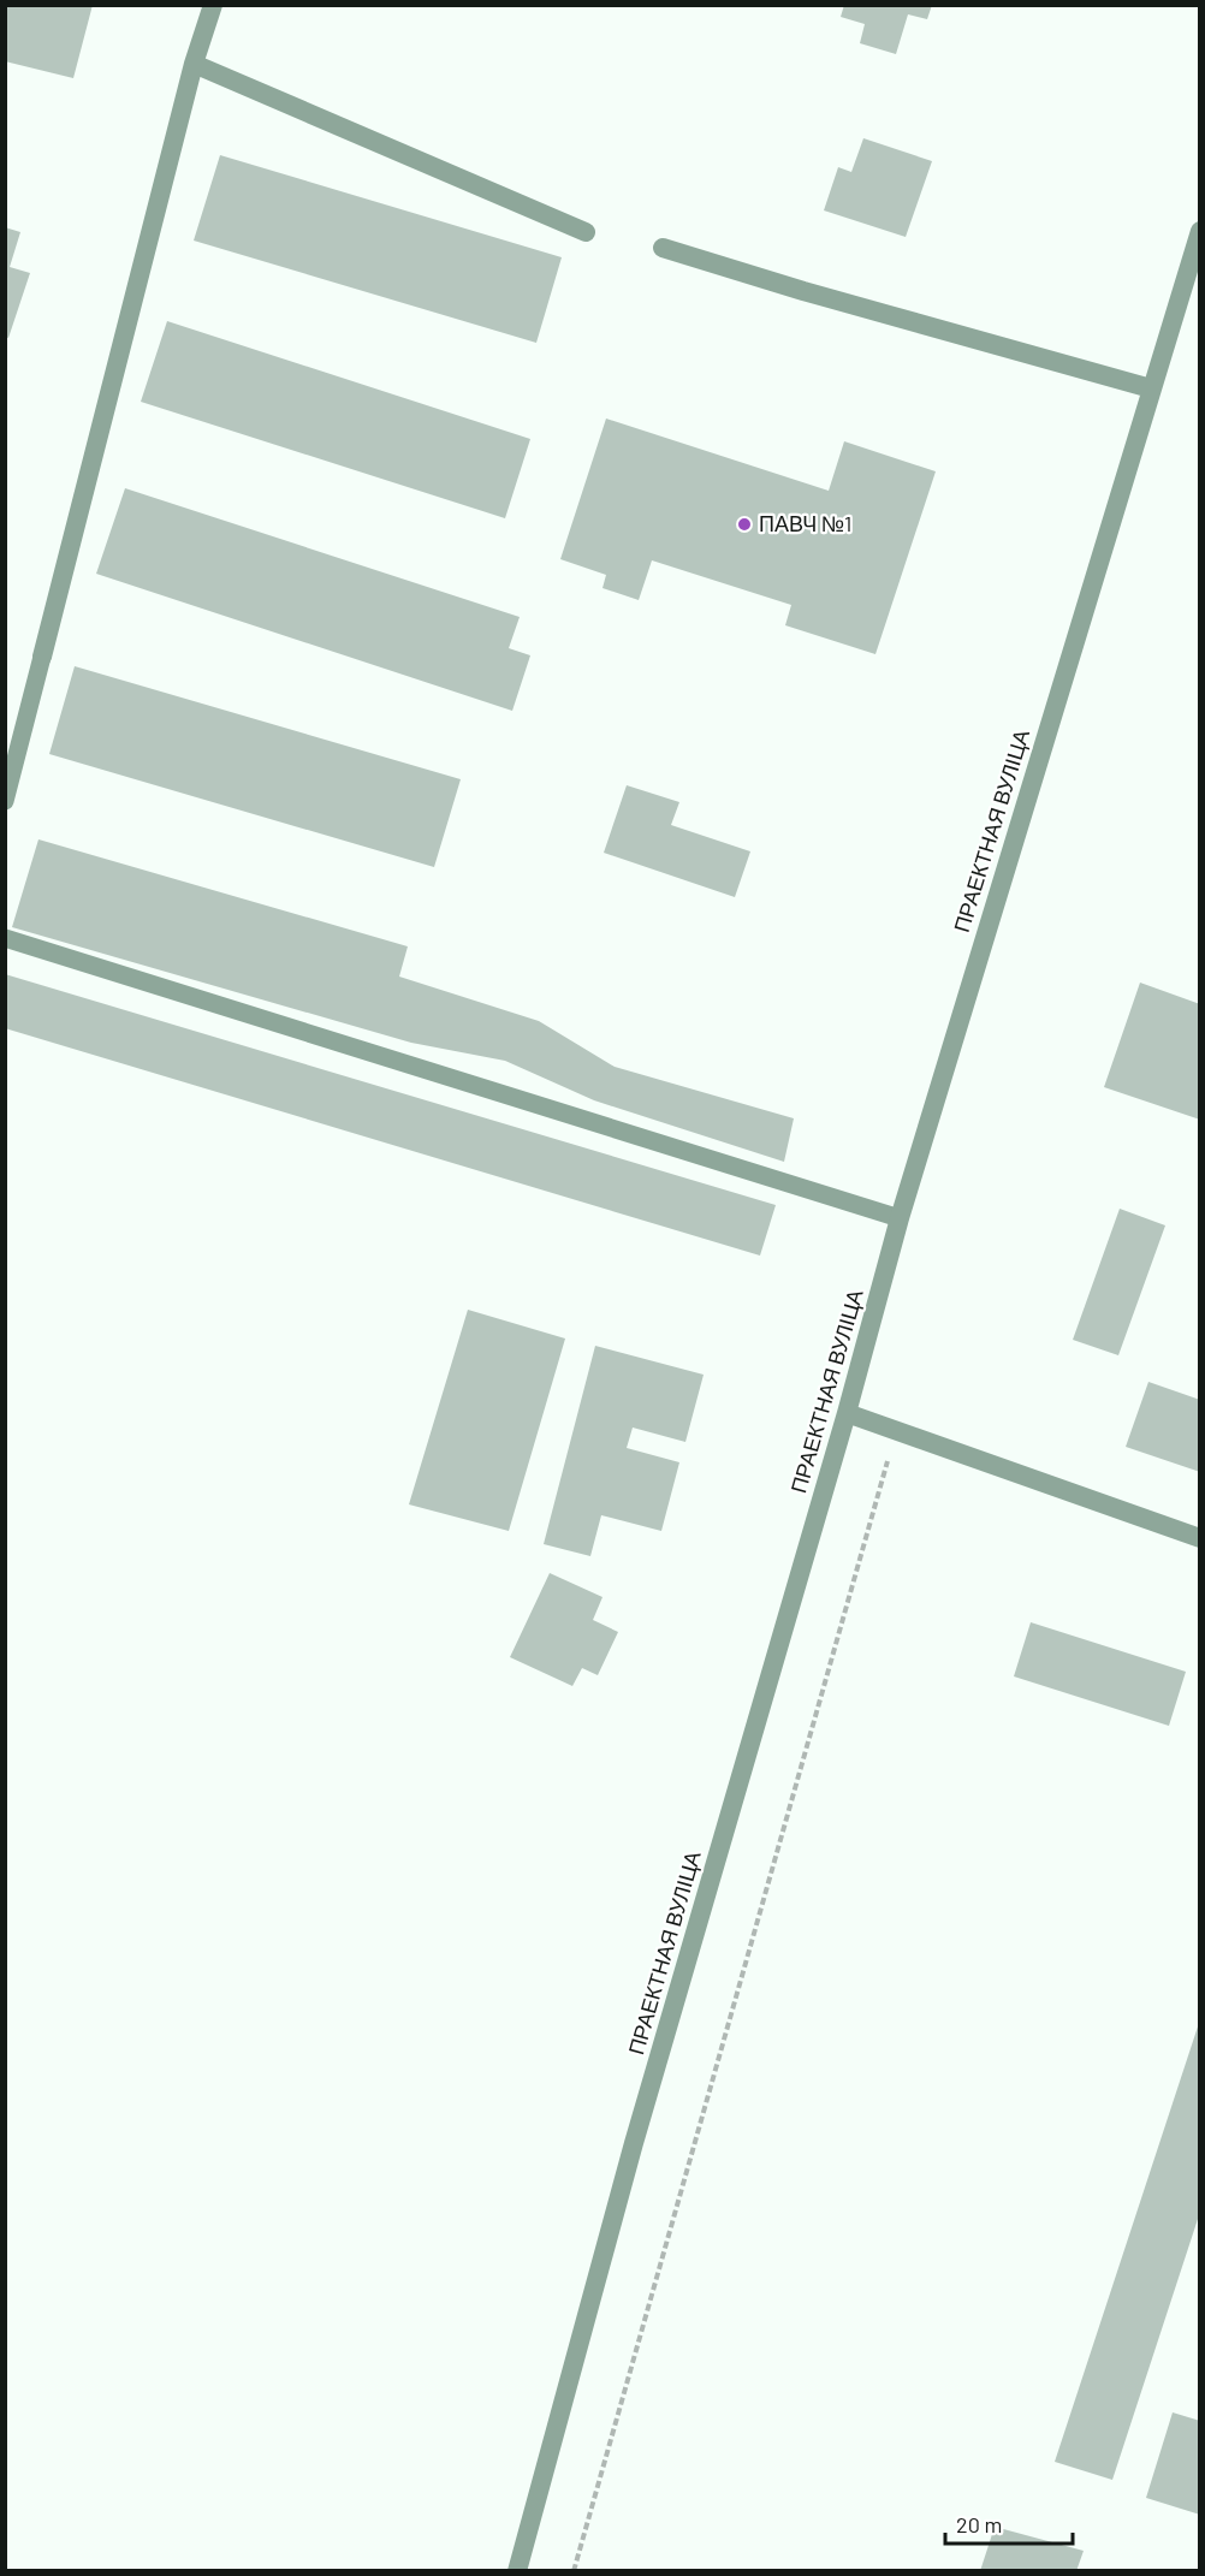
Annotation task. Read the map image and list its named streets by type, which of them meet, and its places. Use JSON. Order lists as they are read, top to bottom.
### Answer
{
  "streets": {
    "street": ["ПРАЕКТНАЯ ВУЛІЦА"]
  },
  "places": ["ПАВЧ №1"],
  "scale_bar": "20 m"
}
